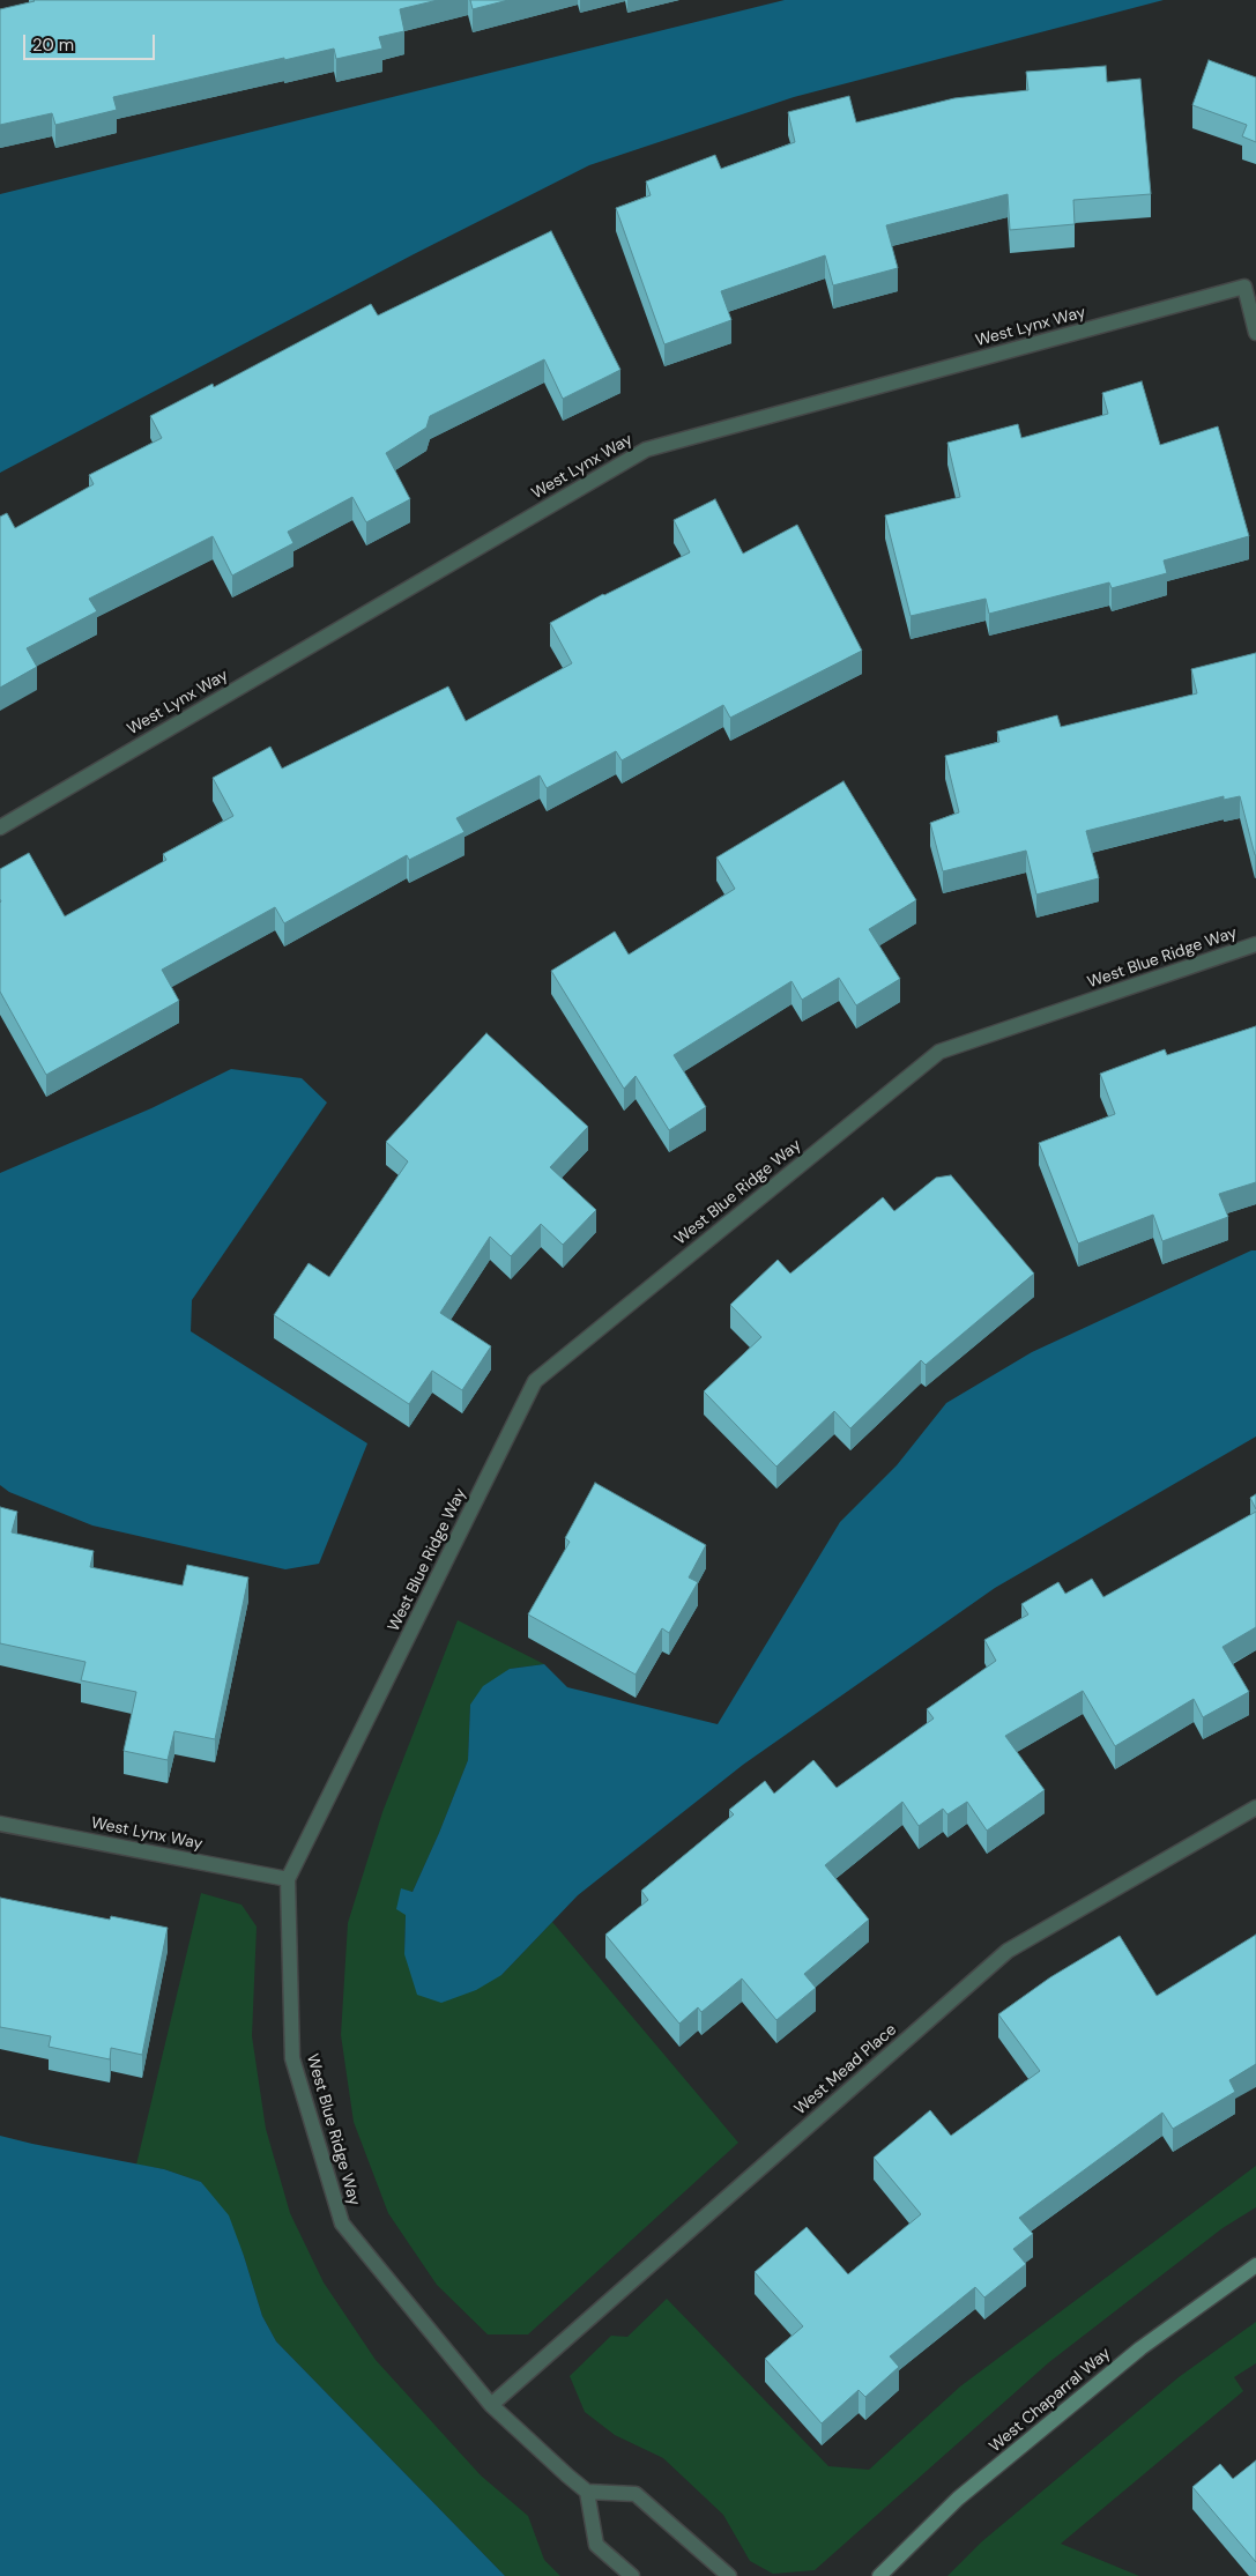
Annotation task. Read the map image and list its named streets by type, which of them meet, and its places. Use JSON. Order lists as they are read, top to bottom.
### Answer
{
  "streets": {
    "street": [
      "West Lynx Way",
      "West Blue Ridge Way",
      "West Mead Place",
      "West Chaparral Way"
    ]
  },
  "crossings": [
    ["West Lynx Way", "West Blue Ridge Way"],
    ["West Blue Ridge Way", "West Mead Place"]
  ],
  "scale_bar": "20 m"
}
